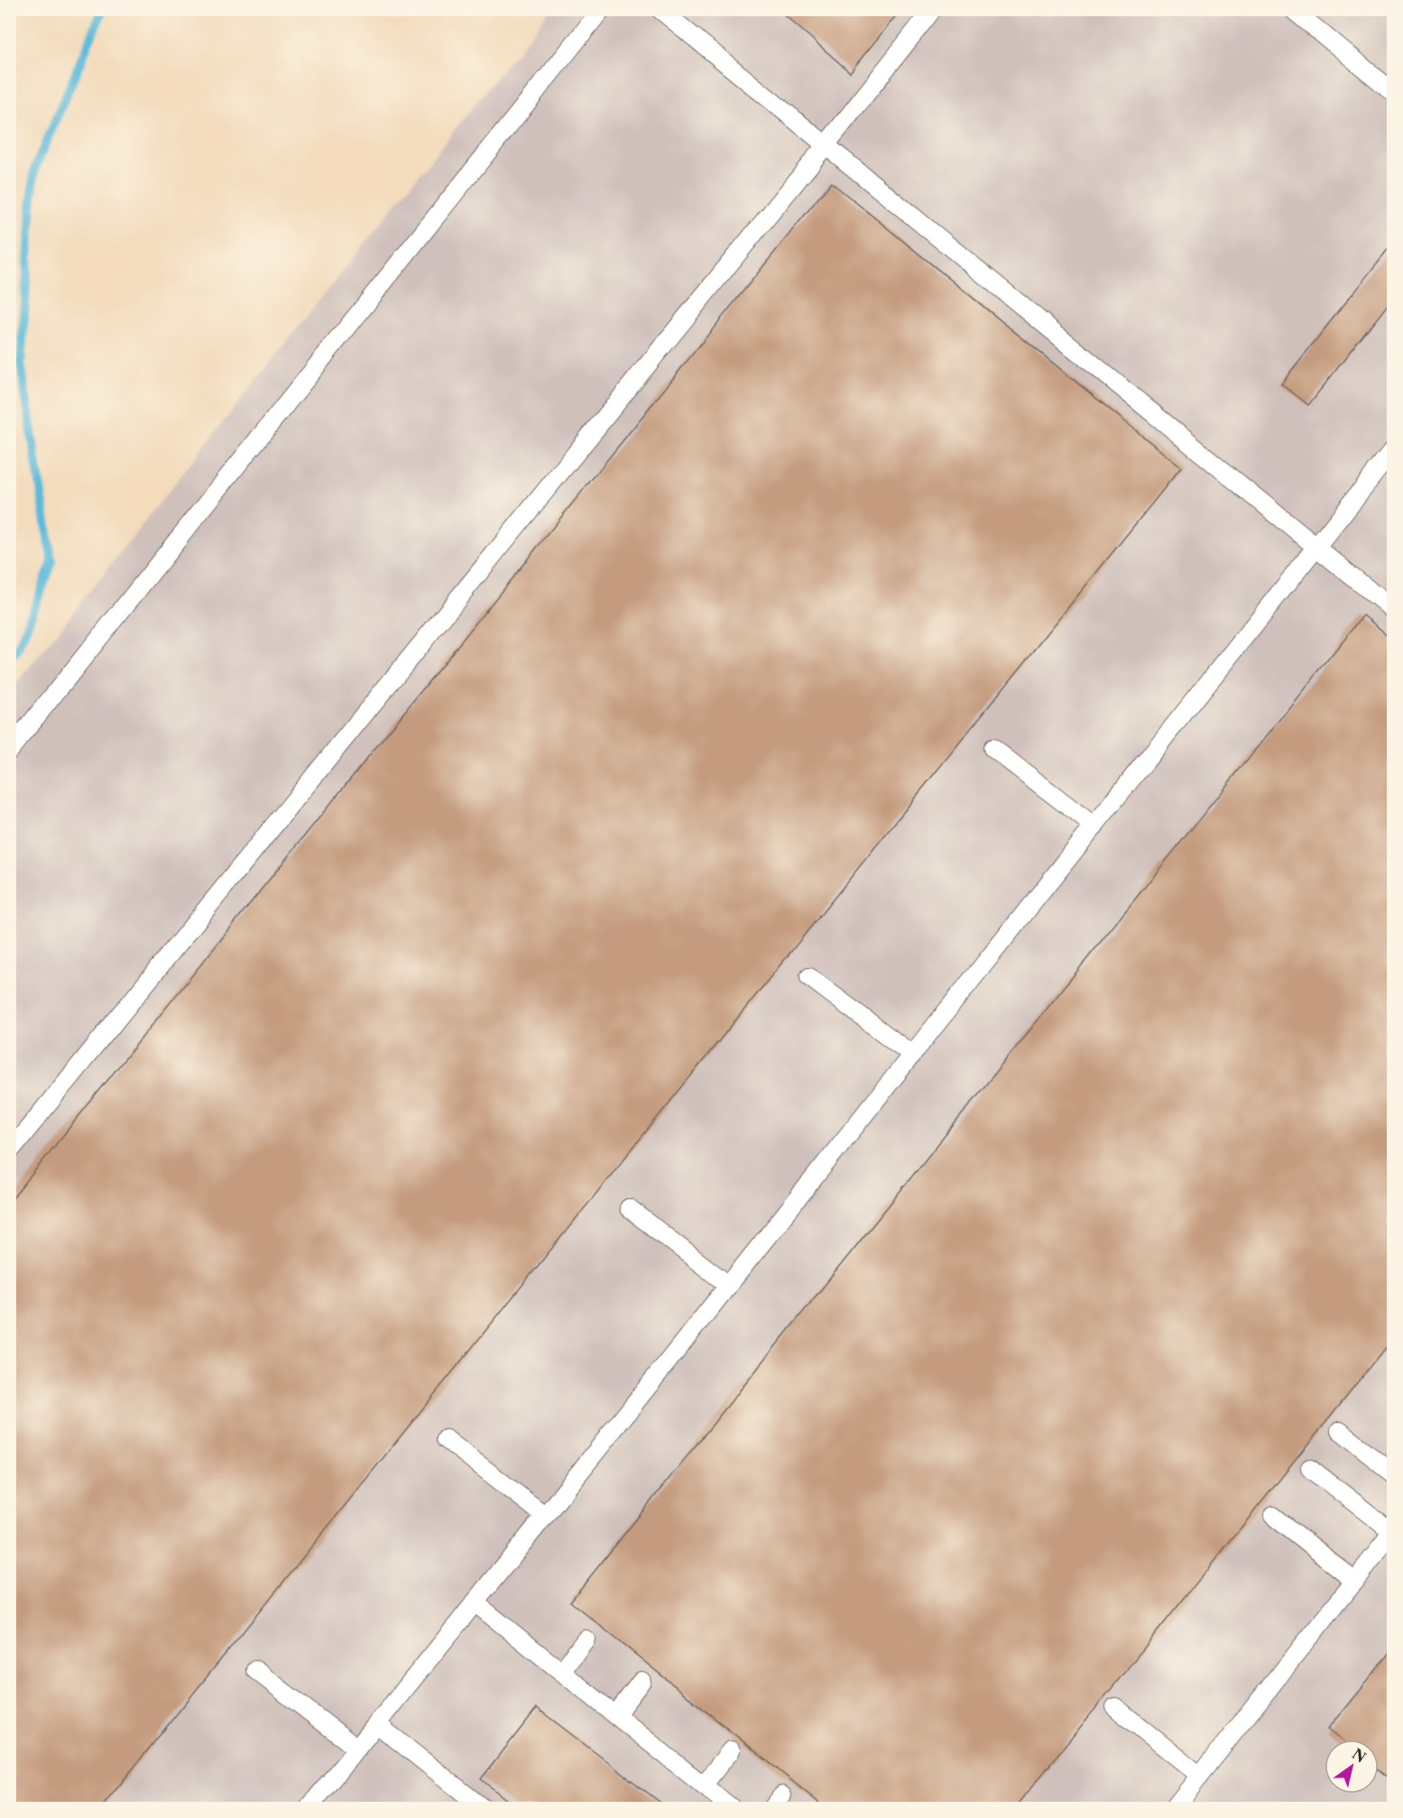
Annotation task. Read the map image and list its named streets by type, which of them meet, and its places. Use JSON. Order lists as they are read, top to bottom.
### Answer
{
  "north": "top right"
}
